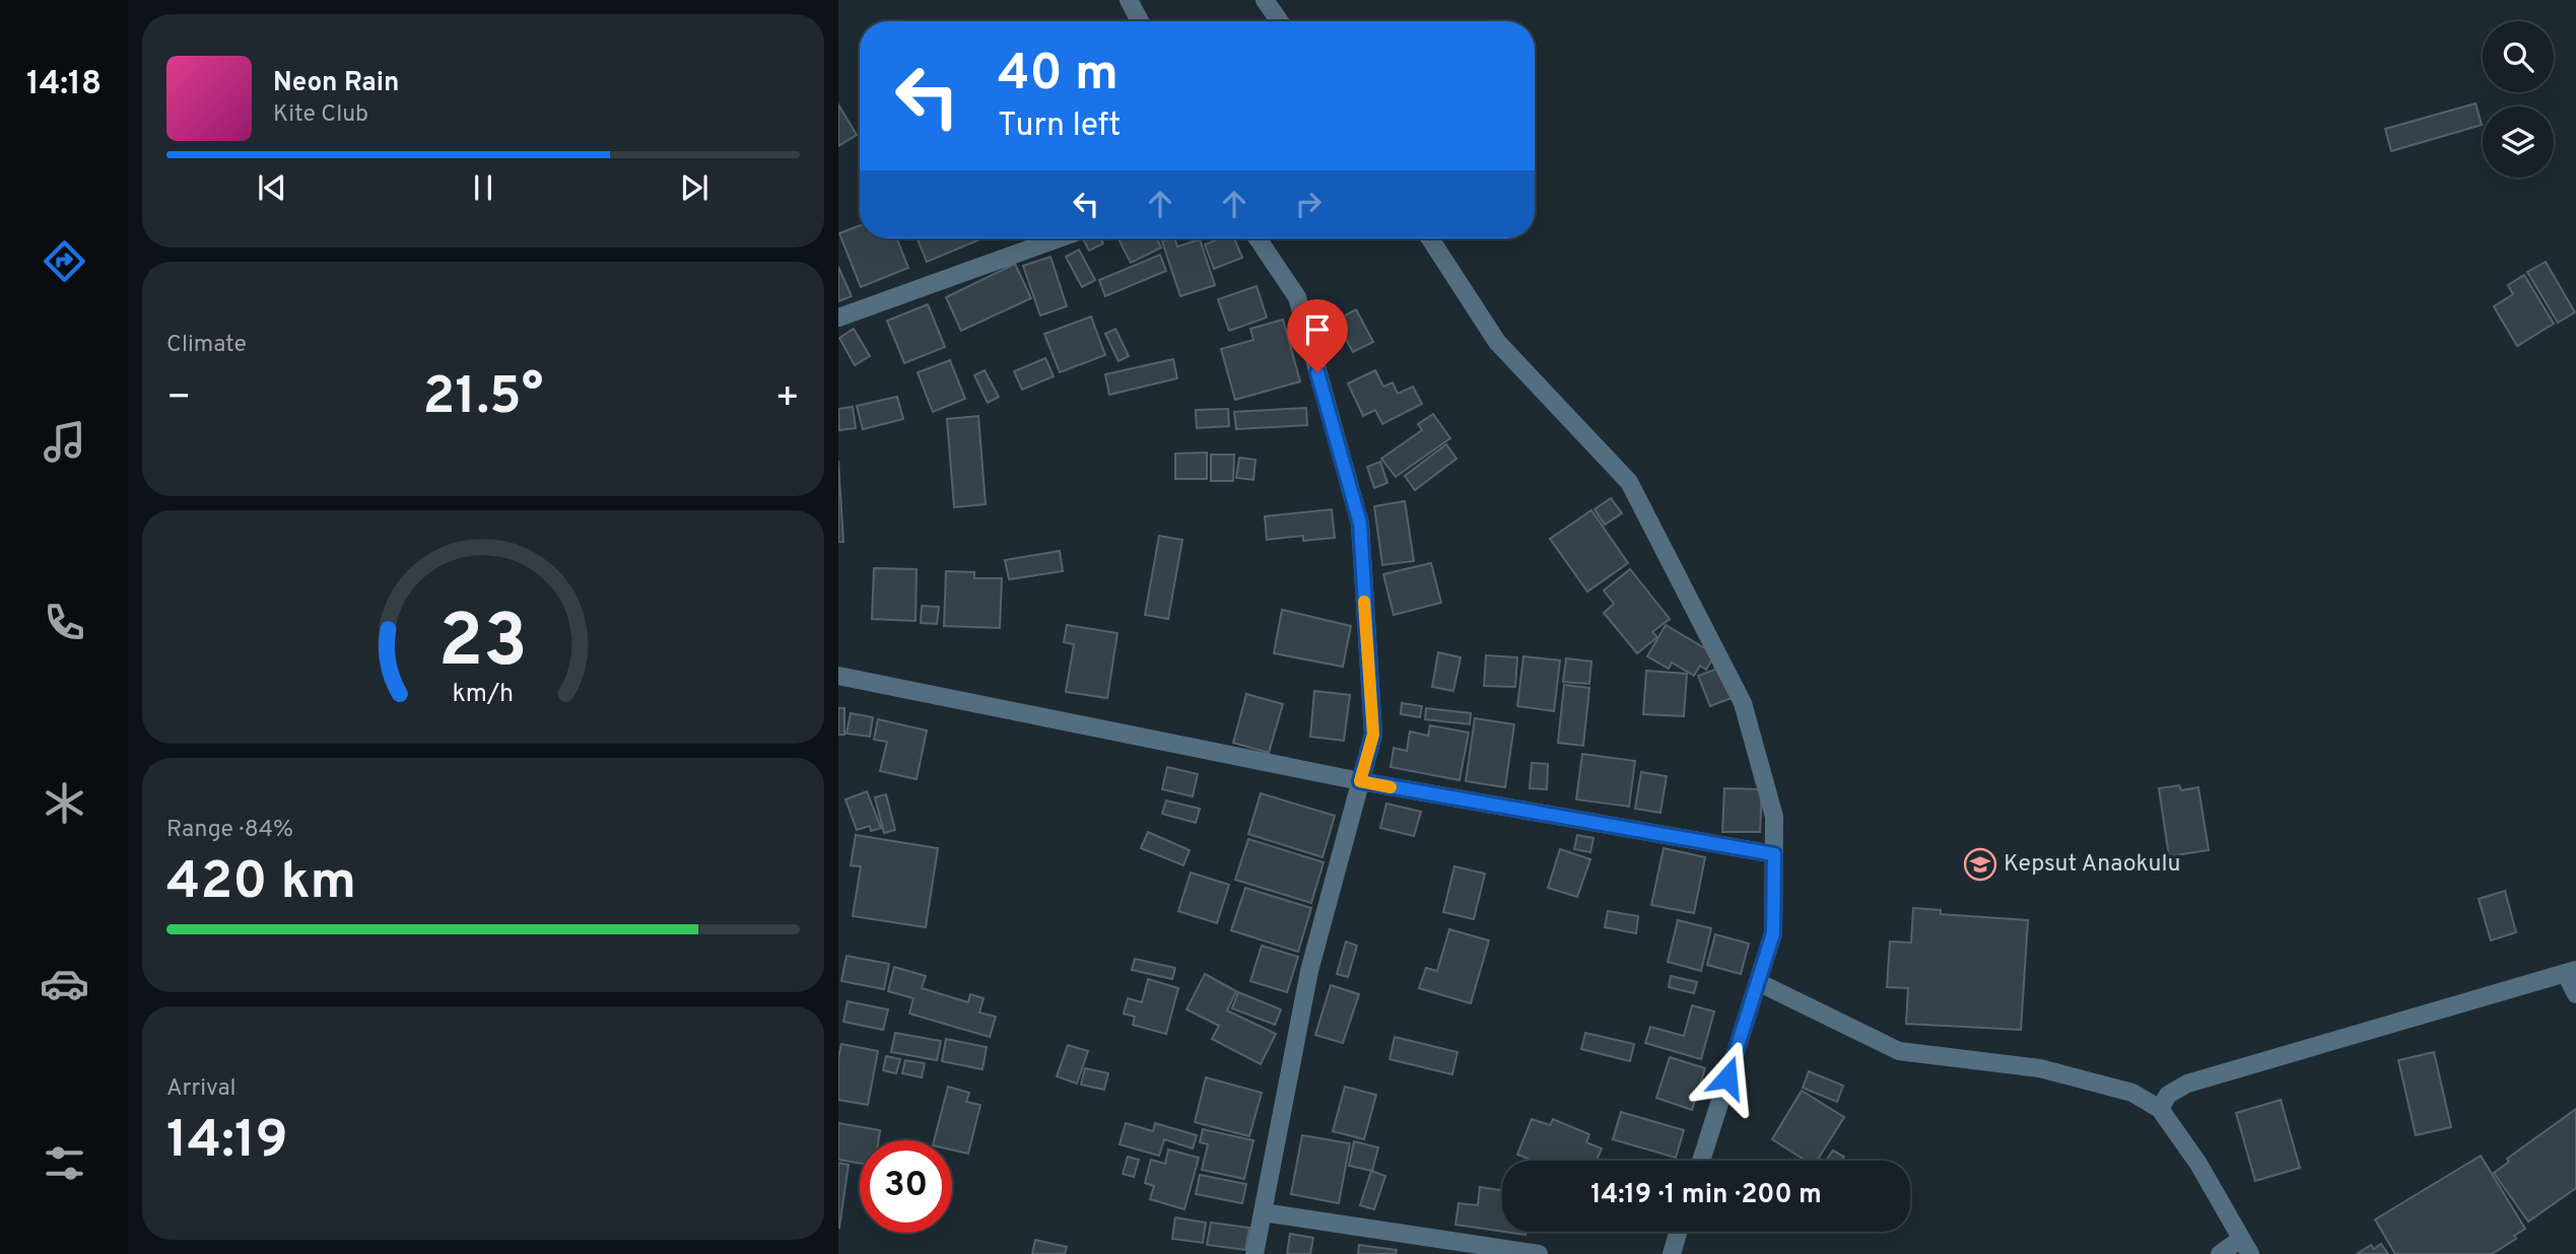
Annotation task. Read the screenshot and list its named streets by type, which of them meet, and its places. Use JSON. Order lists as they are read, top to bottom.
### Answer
{
  "places": {
    "school or university": ["Kepsut Anaokulu"]
  },
  "page": {
    "tabs": "14:18",
    "turn": ["40 m", "Turn left"],
    "song": ["Neon Rain", "Kite Club"],
    "tile": [
      "Climate",
      ["Range · 84%", "420 km"],
      ["Arrival", "14:19"]
    ],
    "heat": ["−", "21.5°", "+"],
    "limit": "30",
    "trip": "14:19 · 1 min · 200 m",
    "gauge": ["23", "km/h"]
  }
}
